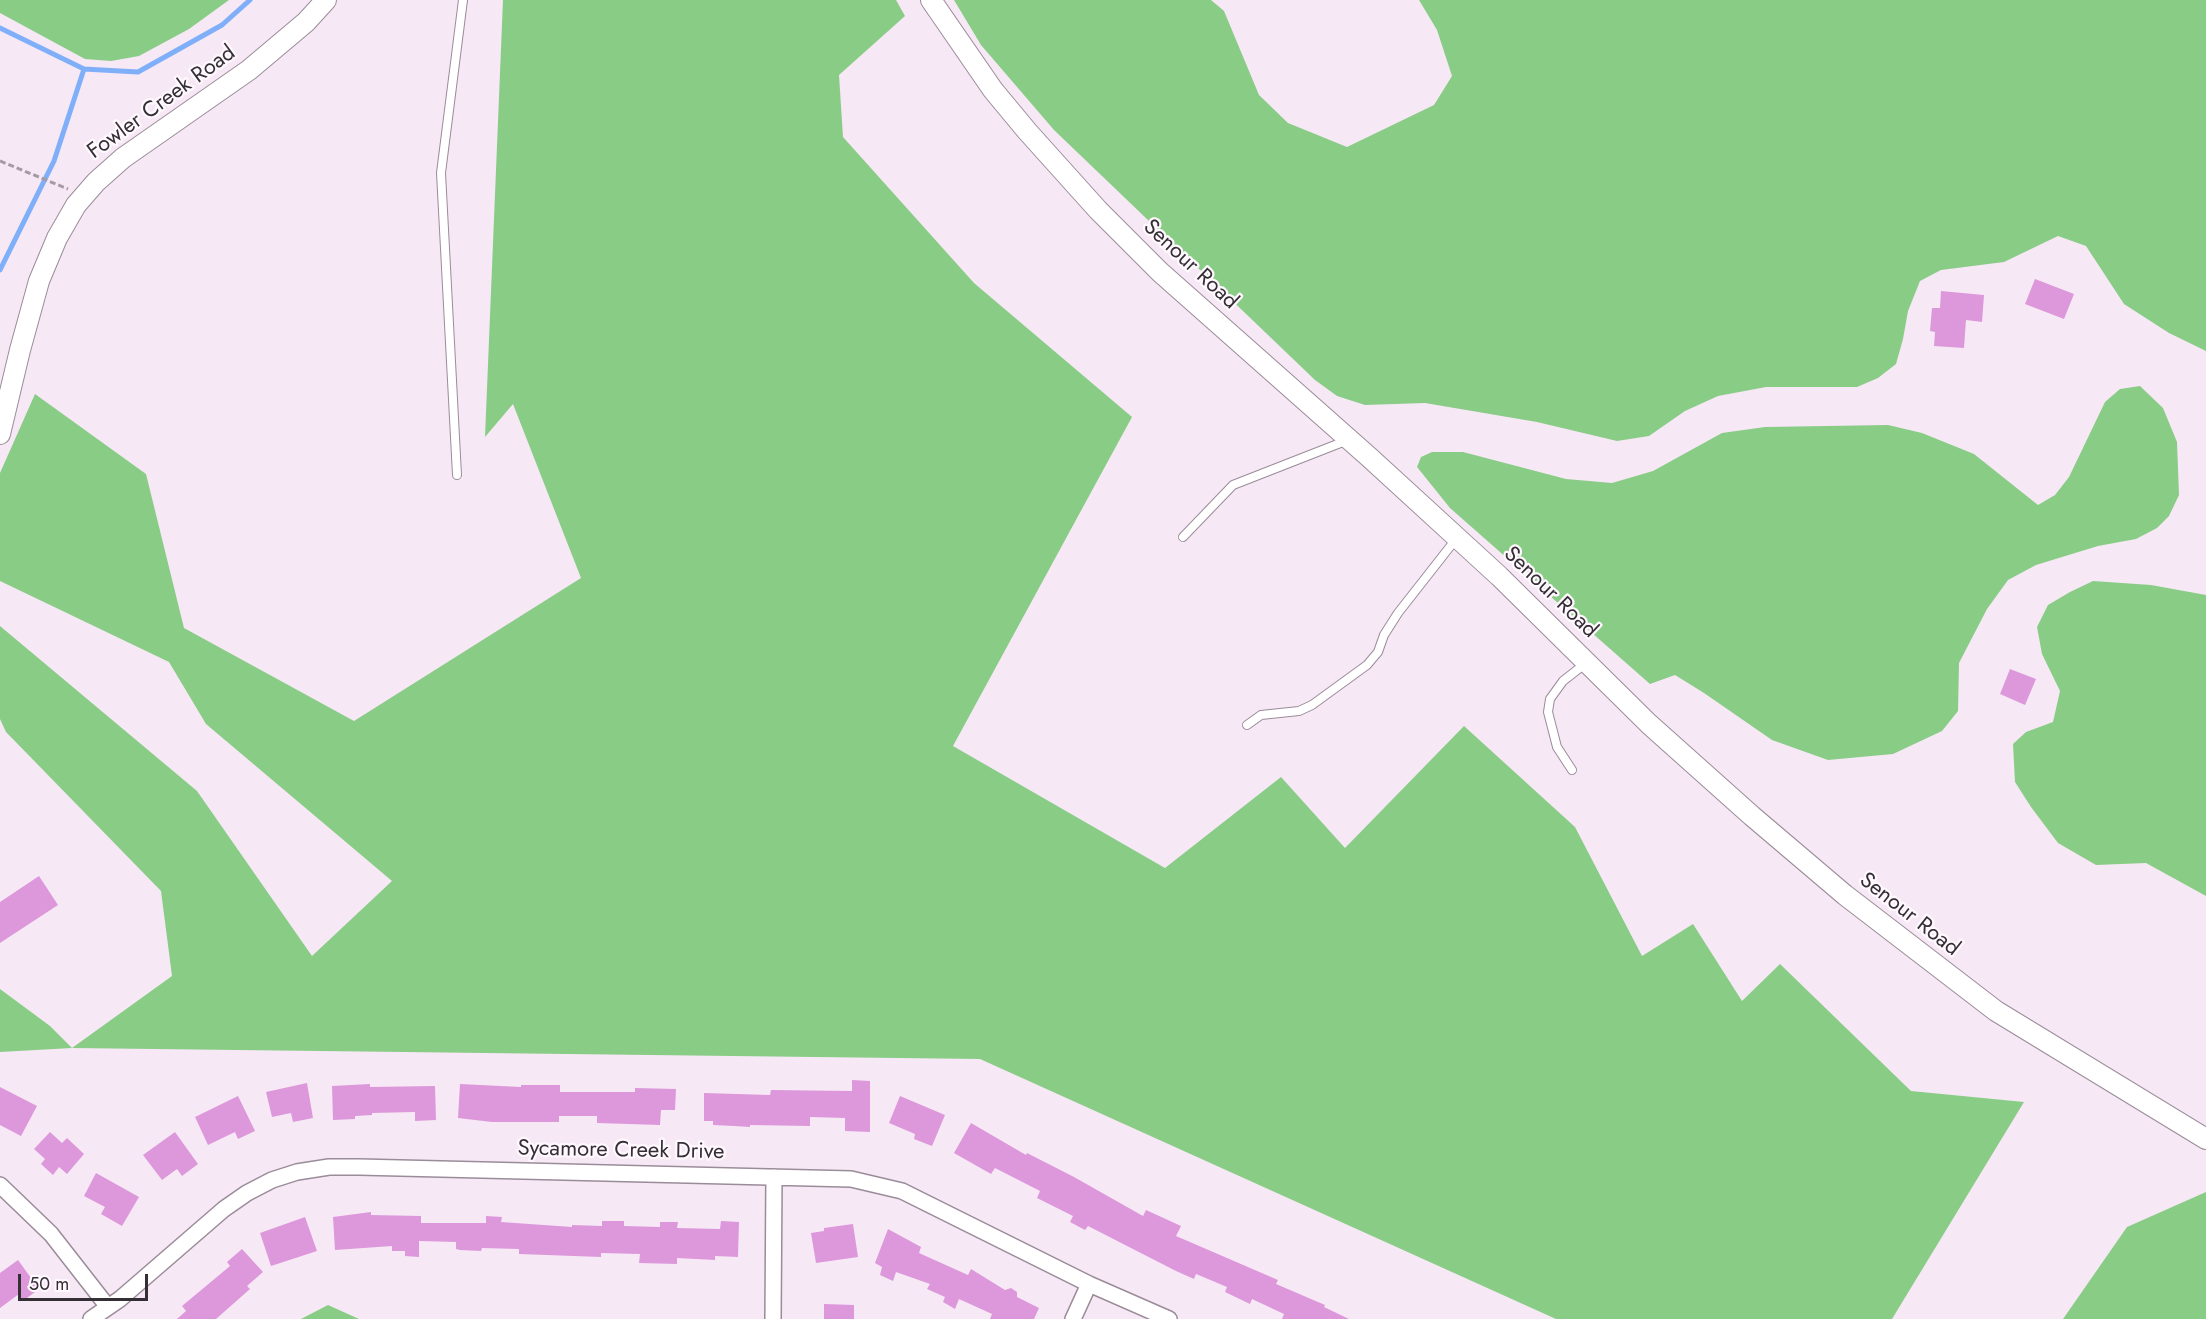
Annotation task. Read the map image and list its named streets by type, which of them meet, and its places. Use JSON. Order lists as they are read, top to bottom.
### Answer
{
  "streets": {
    "street": ["Fowler Creek Road", "Senour Road", "Sycamore Creek Drive"]
  },
  "scale_bar": "50 m"
}
